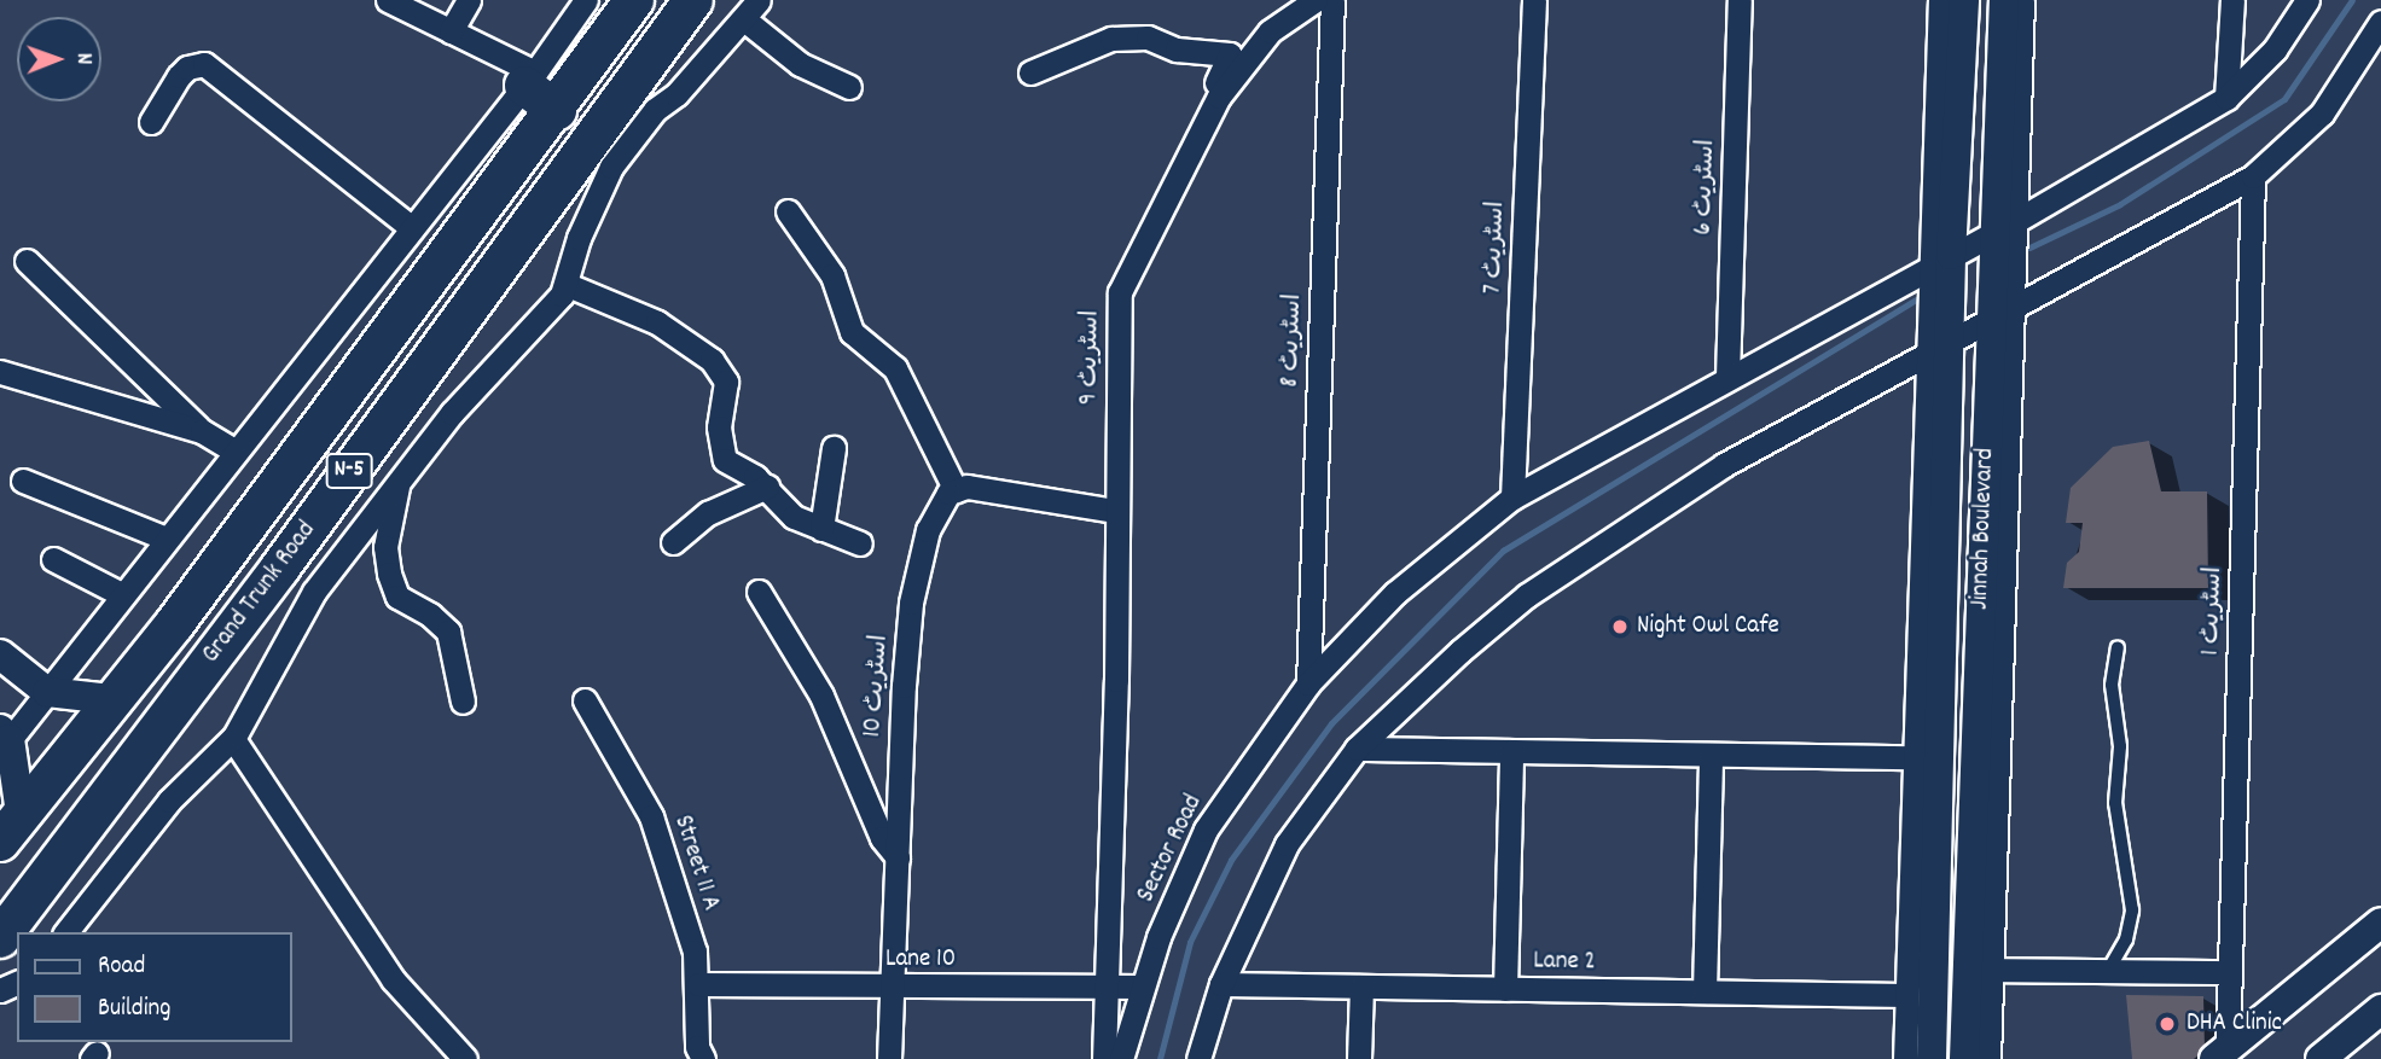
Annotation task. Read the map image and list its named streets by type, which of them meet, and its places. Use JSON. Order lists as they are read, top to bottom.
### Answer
{
  "streets": {
    "highway": ["N-5", "Grand Trunk Road"],
    "street": [
      "اسٹریٹ 6",
      "اسٹریٹ 7",
      "اسٹریٹ 8",
      "اسٹریٹ 9",
      "Jinnah Boulevard",
      "اسٹریٹ 1",
      "اسٹریٹ 10",
      "Sector Road",
      "Street 11 A",
      "Lane 10",
      "Lane 2"
    ]
  },
  "crossings": [
    ["اسٹریٹ 6", "Sector Road"],
    ["اسٹریٹ 7", "Sector Road"],
    ["اسٹریٹ 8", "Sector Road"],
    ["اسٹریٹ 9", "Lane 10"],
    ["Jinnah Boulevard", "Sector Road"],
    ["اسٹریٹ 10", "Lane 10"],
    ["Sector Road", "Lane 10"],
    ["Street 11 A", "Lane 10"]
  ],
  "places": ["Night Owl Cafe", "DHA Clinic"],
  "legend": ["Road", "Building"],
  "north": "right"
}
